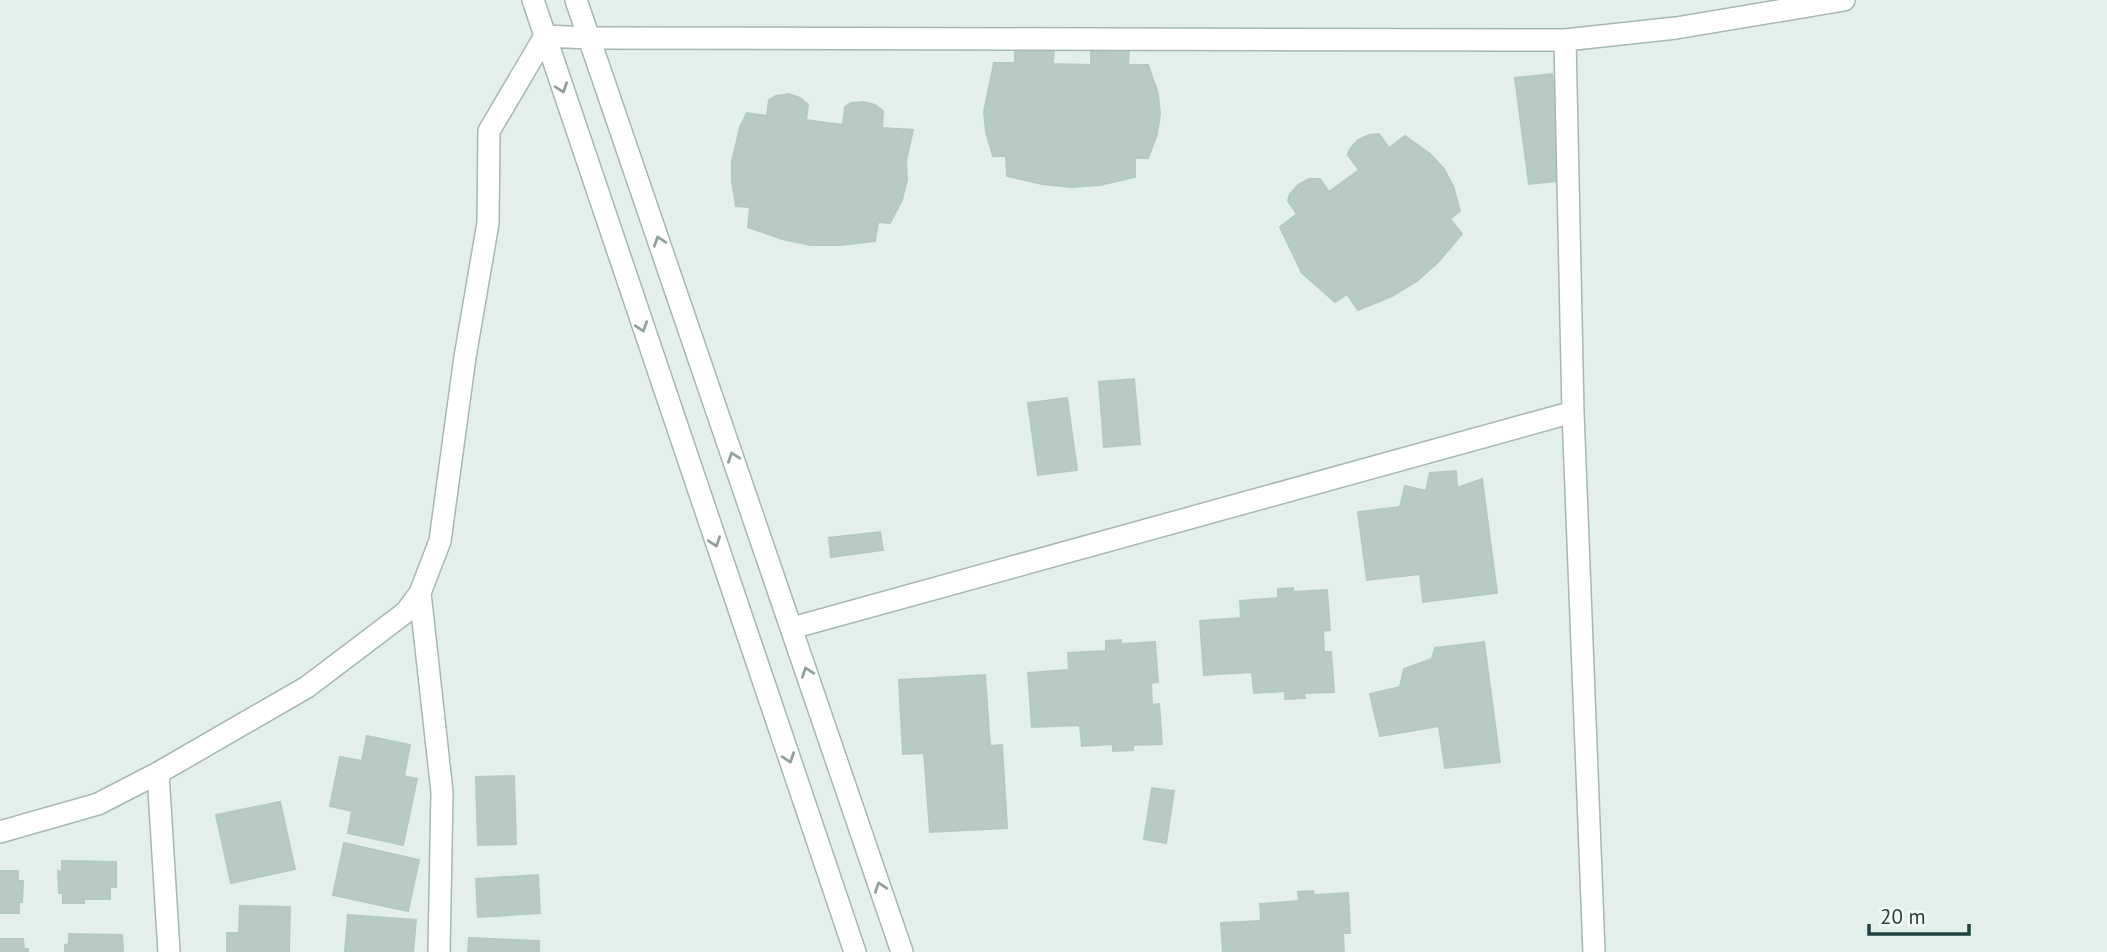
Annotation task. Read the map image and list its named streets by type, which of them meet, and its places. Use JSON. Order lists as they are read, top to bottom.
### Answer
{
  "scale_bar": "20 m"
}
